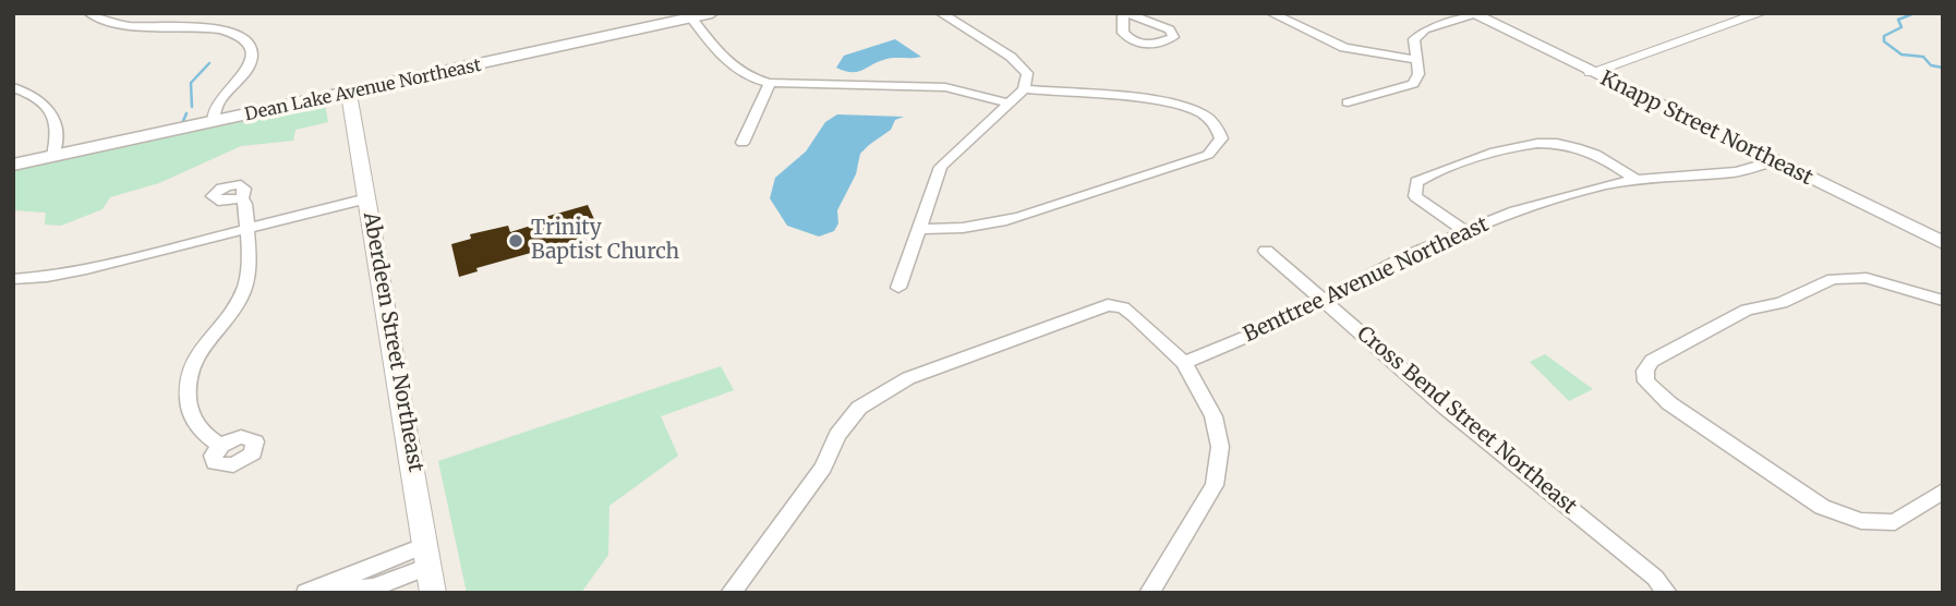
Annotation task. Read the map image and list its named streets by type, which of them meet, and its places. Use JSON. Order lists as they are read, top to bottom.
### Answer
{
  "streets": {
    "main road": ["Dean Lake Avenue Northeast", "Knapp Street Northeast"],
    "street": ["Benttree Avenue Northeast", "Aberdeen Street Northeast", "Cross Bend Street Northeast"]
  },
  "crossings": [
    ["Dean Lake Avenue Northeast", "Aberdeen Street Northeast"],
    ["Knapp Street Northeast", "Benttree Avenue Northeast"],
    ["Benttree Avenue Northeast", "Cross Bend Street Northeast"]
  ],
  "places": ["Trinity Baptist Church"]
}
